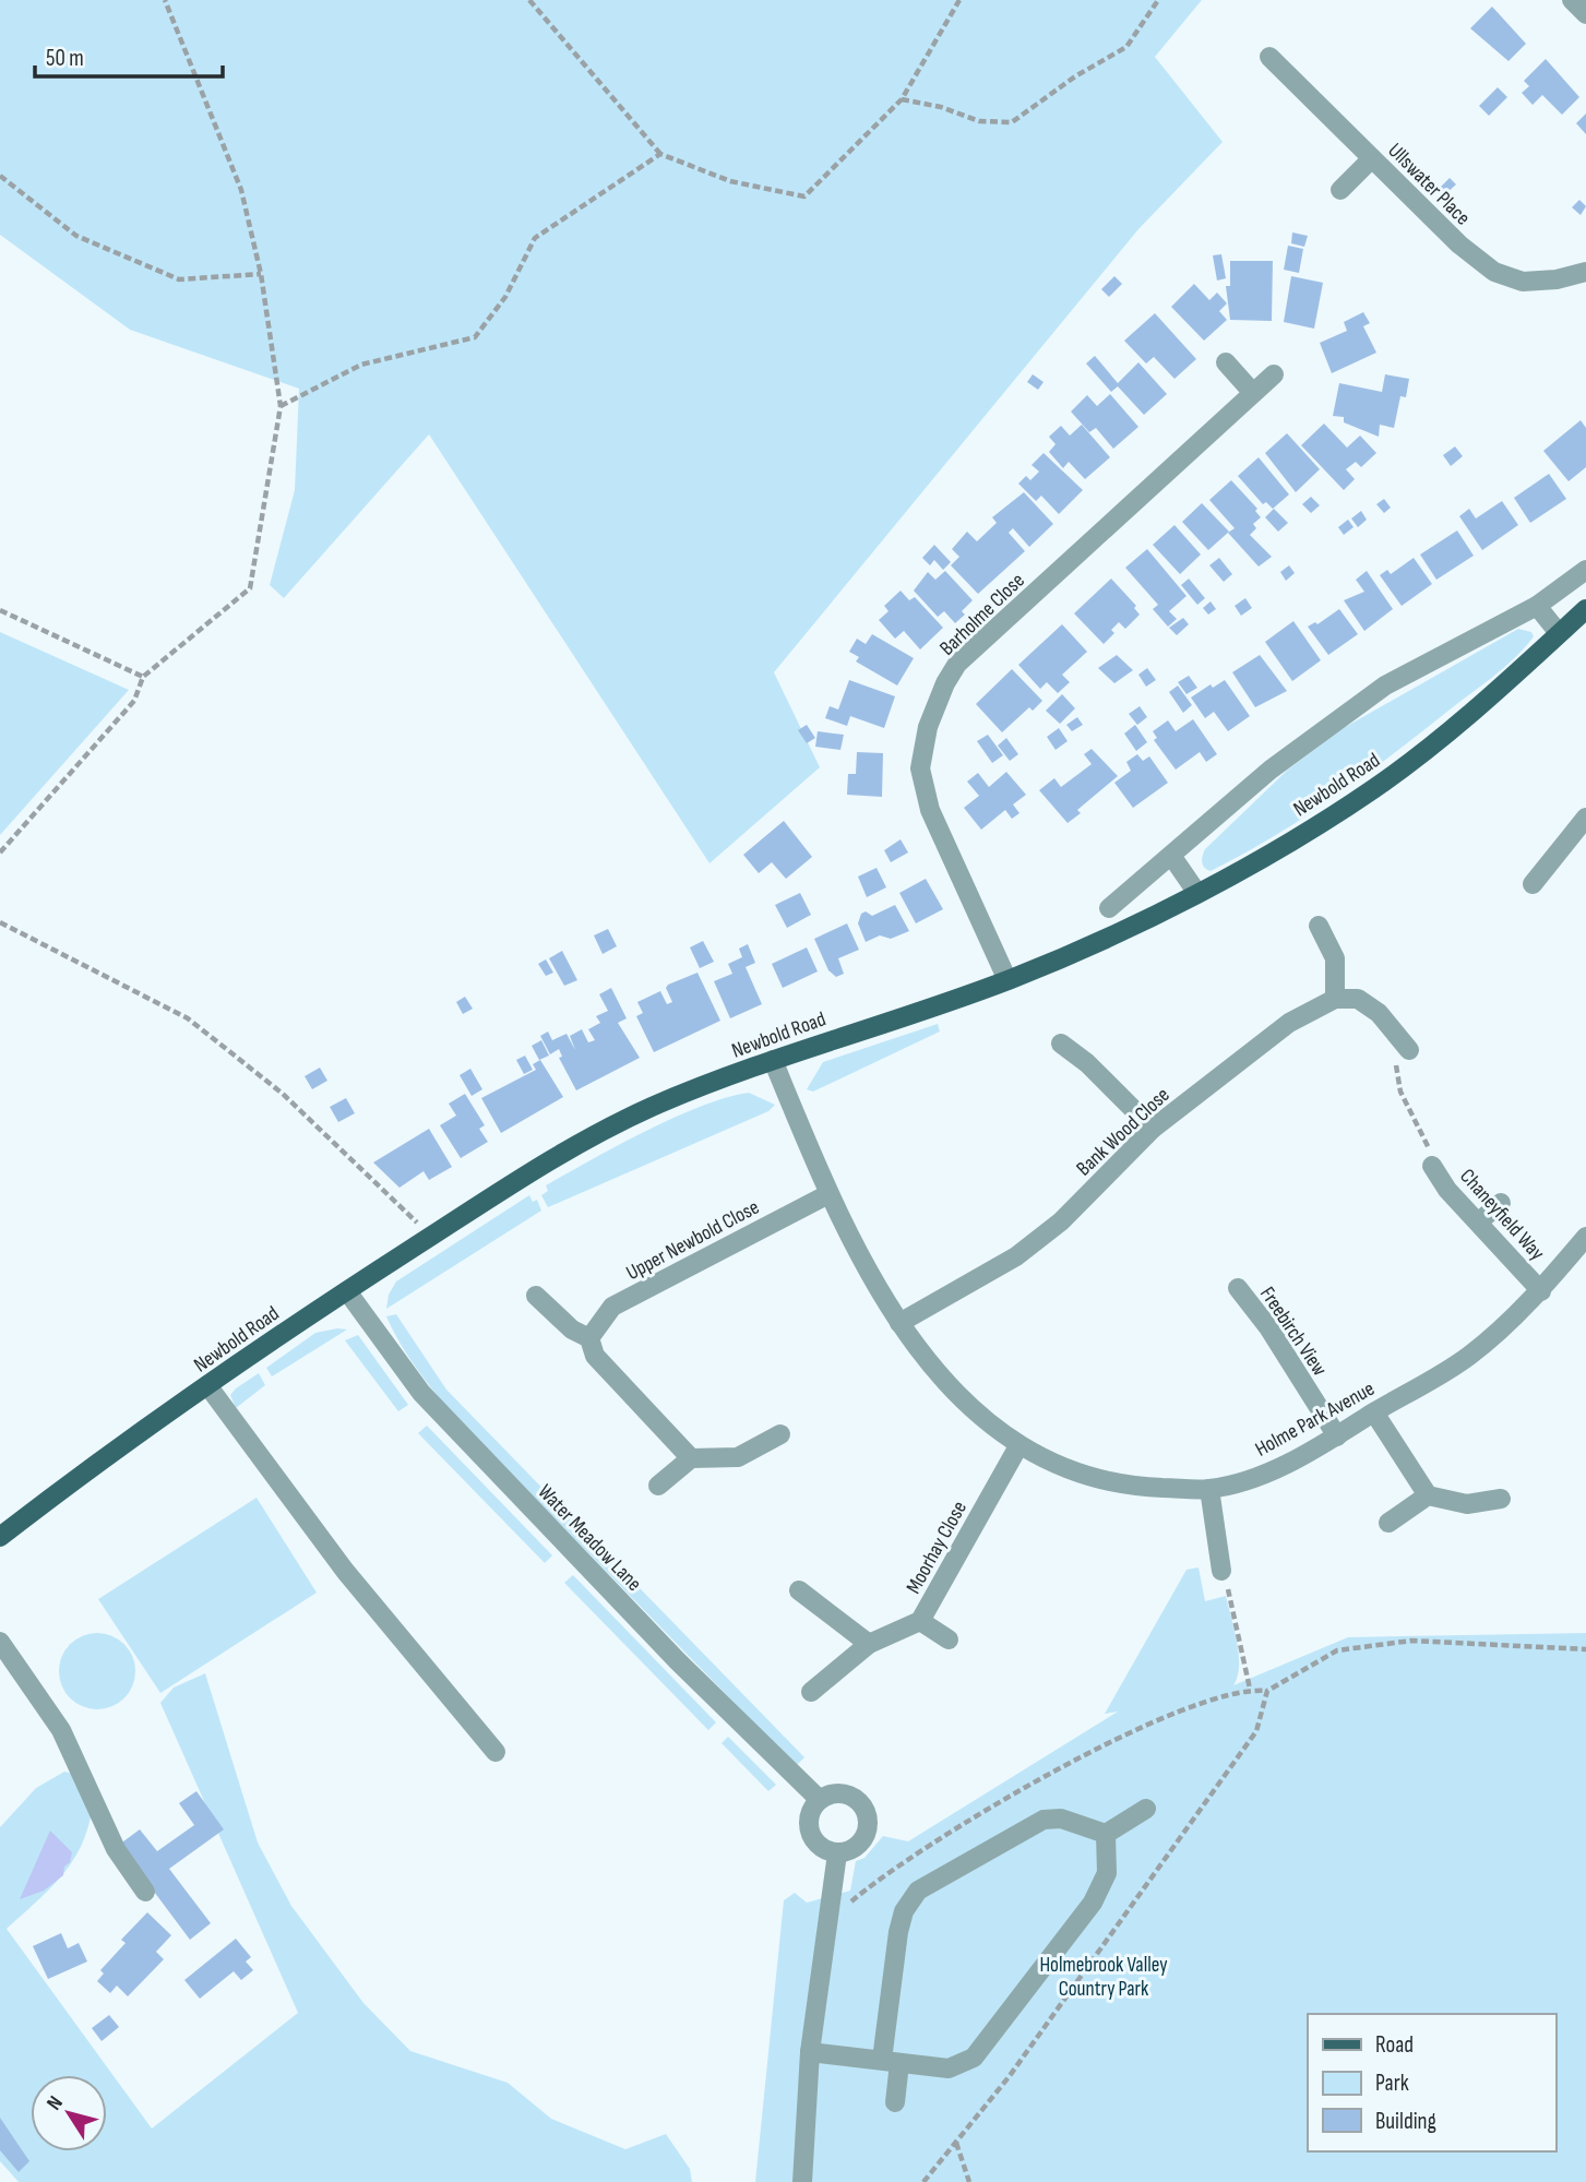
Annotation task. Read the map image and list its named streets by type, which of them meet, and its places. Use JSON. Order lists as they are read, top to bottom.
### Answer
{
  "streets": {
    "main road": ["Newbold Road"],
    "street": [
      "Ullswater Place",
      "Barholme Close",
      "Bank Wood Close",
      "Chaneyfield Way",
      "Upper Newbold Close",
      "Freebirch View",
      "Holme Park Avenue",
      "Water Meadow Lane",
      "Moorhay Close"
    ]
  },
  "crossings": [
    ["Barholme Close", "Newbold Road"],
    ["Newbold Road", "Holme Park Avenue"],
    ["Newbold Road", "Water Meadow Lane"],
    ["Bank Wood Close", "Holme Park Avenue"],
    ["Chaneyfield Way", "Holme Park Avenue"],
    ["Upper Newbold Close", "Holme Park Avenue"],
    ["Freebirch View", "Holme Park Avenue"],
    ["Holme Park Avenue", "Moorhay Close"]
  ],
  "parks": ["Holmebrook Valley Country Park"],
  "legend": ["Road", "Park", "Building"],
  "scale_bar": "50 m",
  "north": "top left"
}
